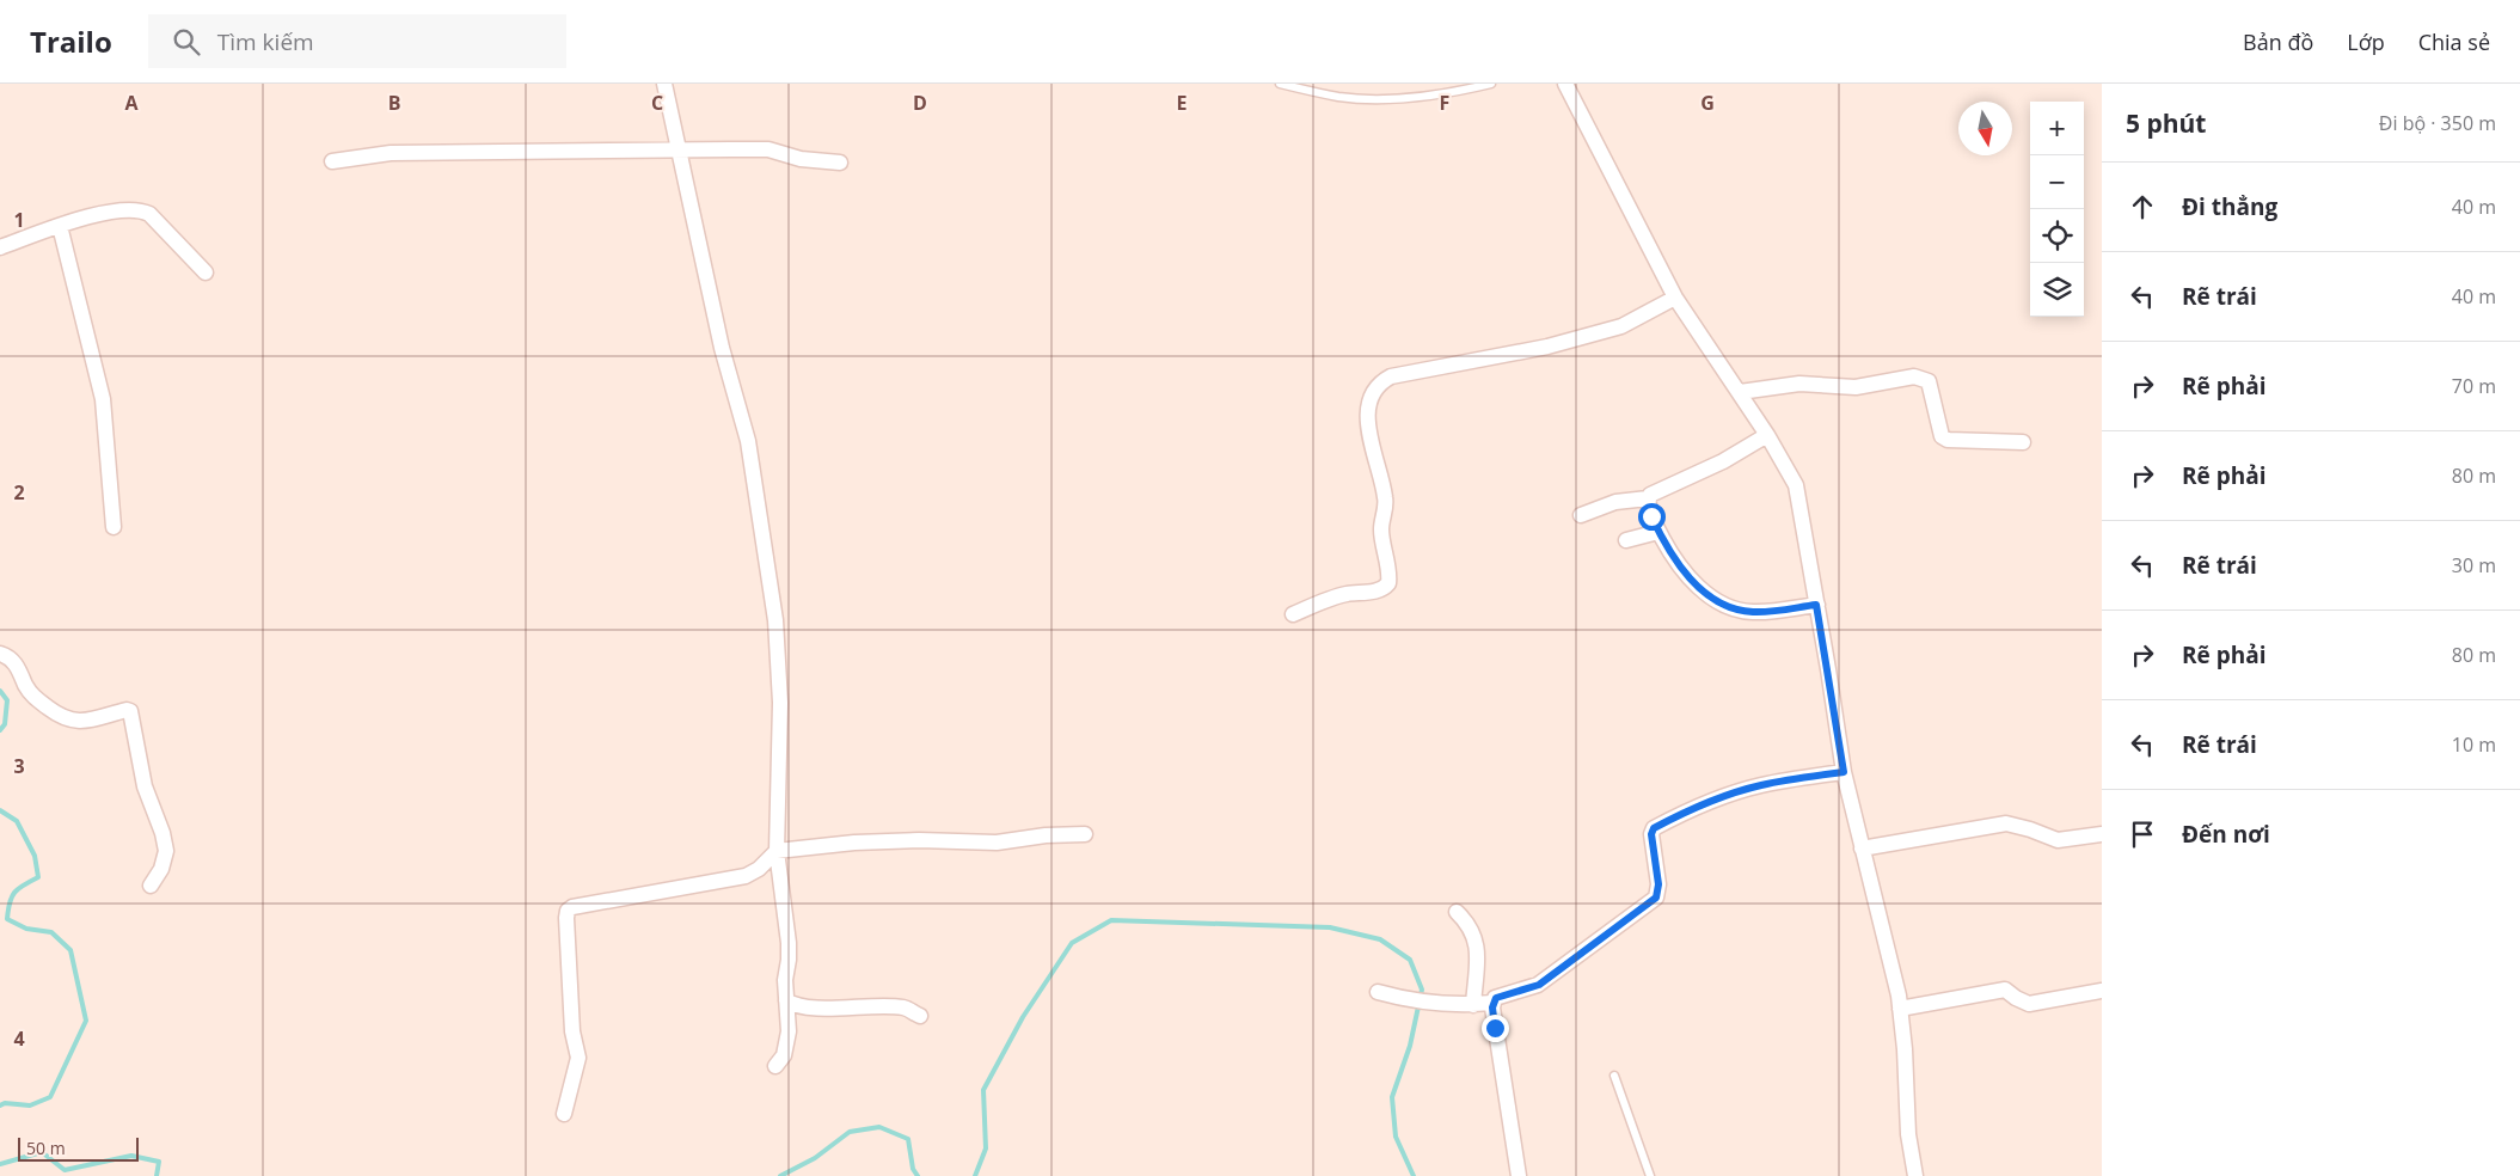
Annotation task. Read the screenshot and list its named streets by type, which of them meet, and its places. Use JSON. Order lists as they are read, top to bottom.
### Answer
{
  "scale_bar": "50 m",
  "north": "bottom",
  "page": {
    "header": "Trailo",
    "search": "Tìm kiếm",
    "nav": ["Bản đồ", "Lớp", "Chia sẻ"],
    "heading": ["5 phút", "Đi bộ · 350 m"],
    "map_buttons": ["+", "−"],
    "list": [
      ["Đi thẳng", "40 m"],
      ["Rẽ trái", "40 m"],
      ["Rẽ phải", "70 m"],
      ["Rẽ phải", "80 m"],
      ["Rẽ trái", "30 m"],
      ["Rẽ phải", "80 m"],
      ["Rẽ trái", "10 m"],
      "Đến nơi"
    ],
    "scale": "50 m"
  },
  "grid": {
    "columns": [
      "A",
      "B",
      "C",
      "D",
      "E",
      "F",
      "G"
    ],
    "rows": [
      "1",
      "2",
      "3",
      "4"
    ]
  }
}
